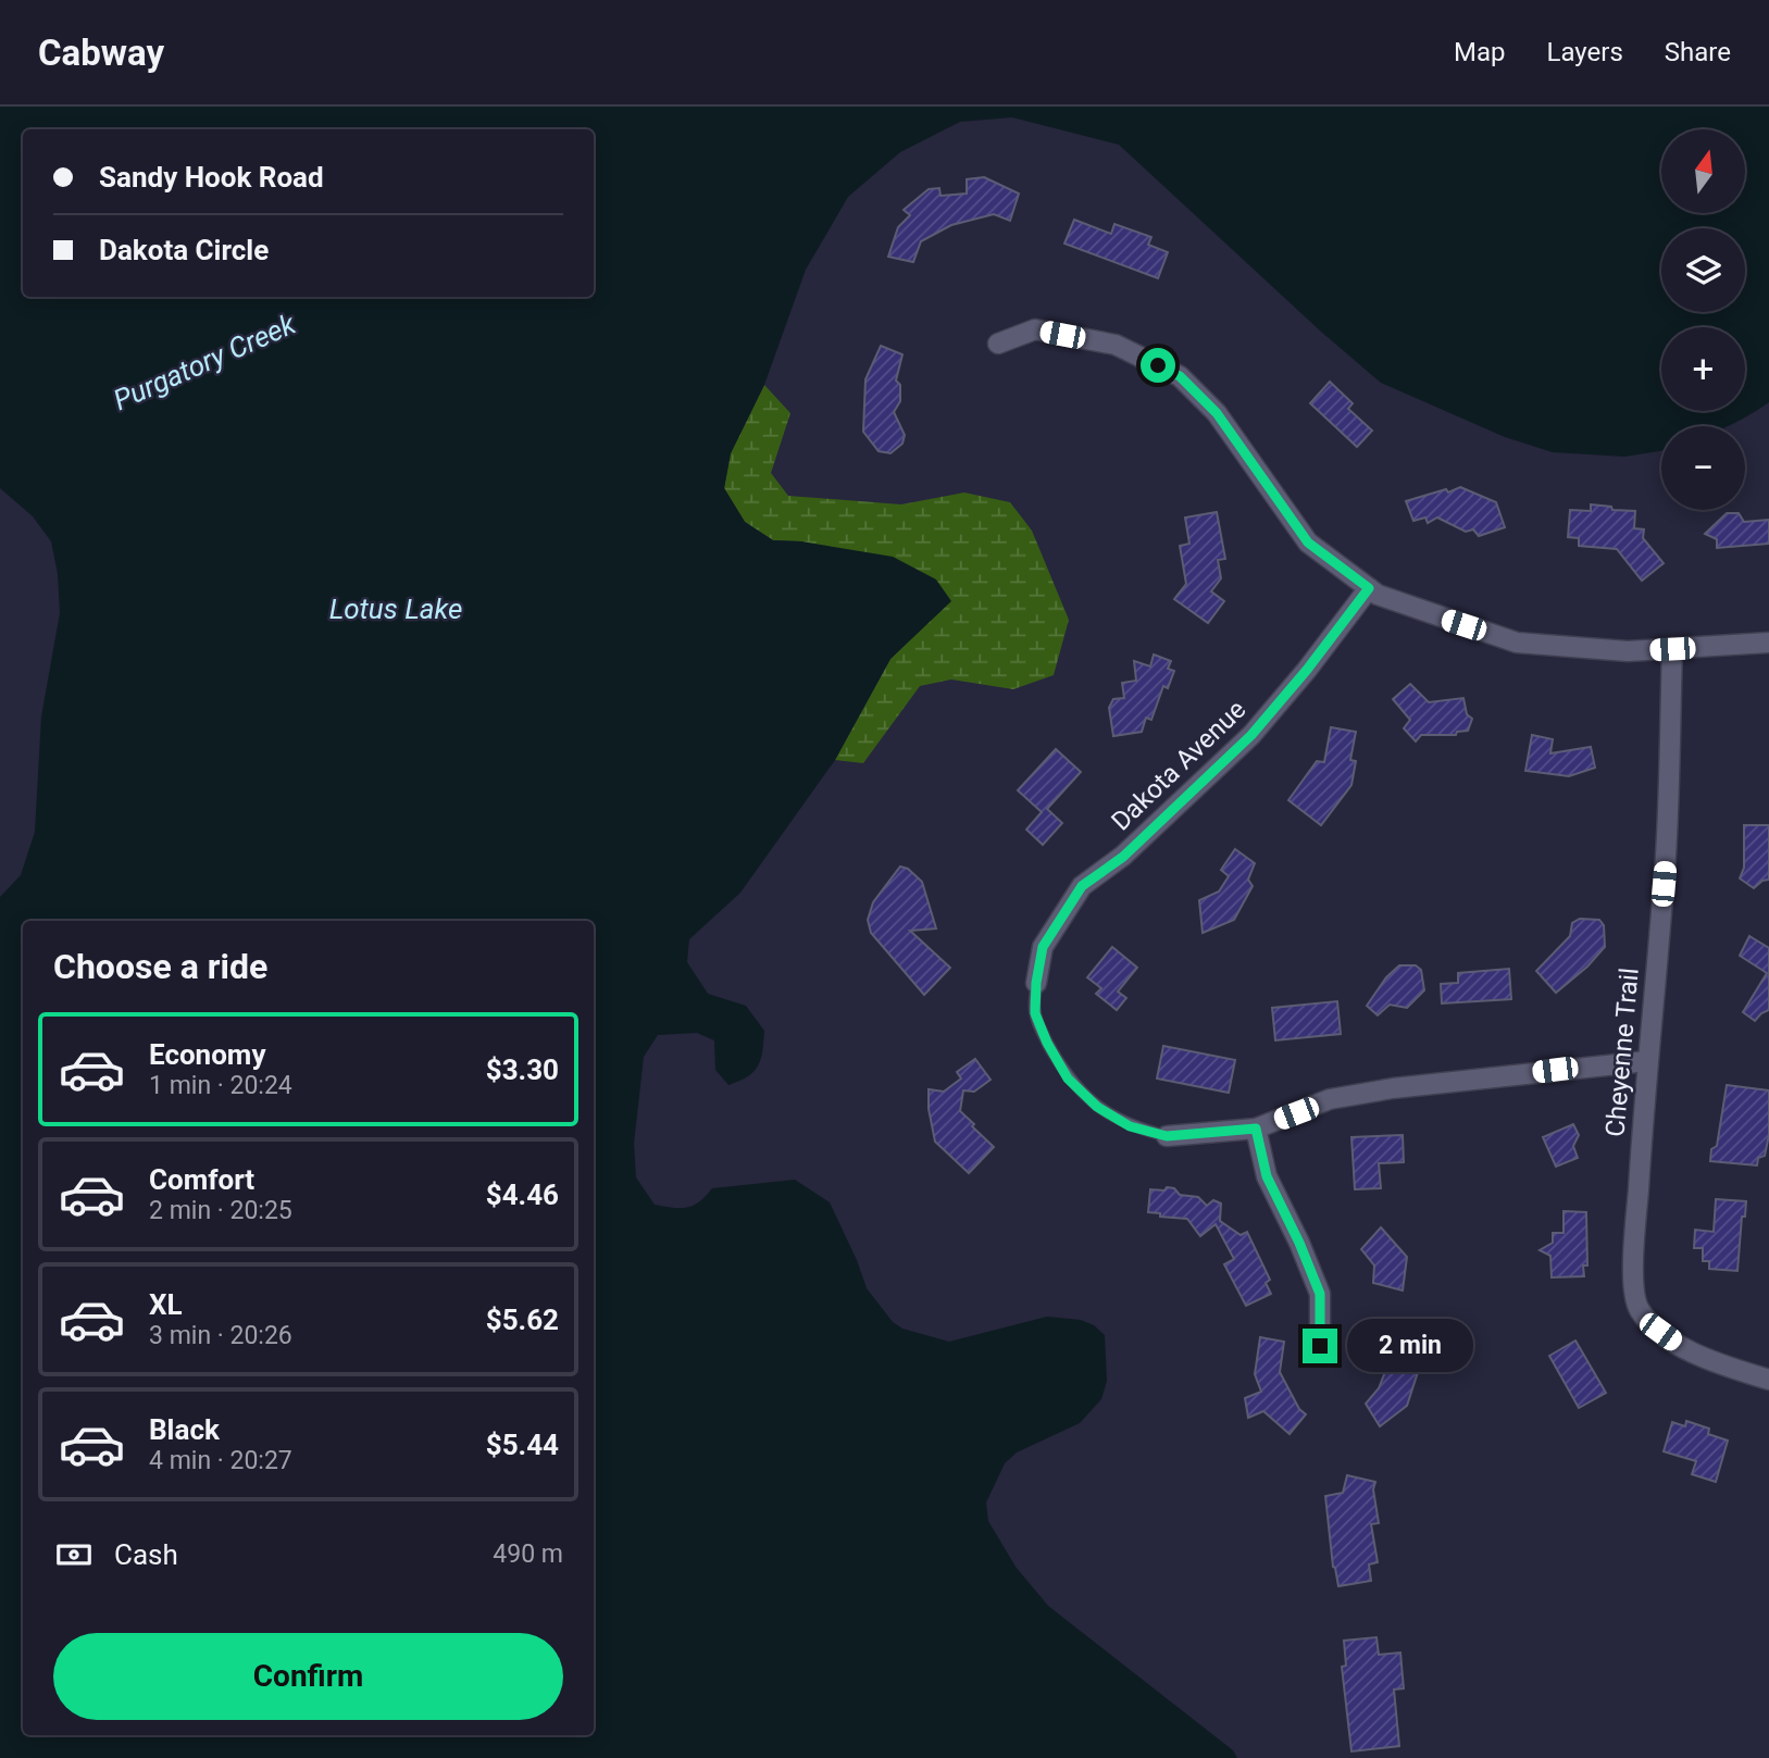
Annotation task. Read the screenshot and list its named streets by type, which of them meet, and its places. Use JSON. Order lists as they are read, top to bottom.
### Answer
{
  "streets": {
    "street": ["Dakota Avenue", "Cheyenne Trail"]
  },
  "water": ["Purgatory Creek", "Lotus Lake"],
  "north": "top",
  "page": {
    "header": "Cabway",
    "nav": ["Map", "Layers", "Share"],
    "map_buttons": ["+", "−"],
    "banner": ["Sandy Hook Road", "Dakota Circle"],
    "heading": "Choose a ride",
    "list": [
      {
        "name": "Economy",
        "note": "1 min · 20:24",
        "value": "$3.30"
      },
      {
        "name": "Comfort",
        "note": "2 min · 20:25",
        "value": "$4.46"
      },
      {
        "name": "XL",
        "note": "3 min · 20:26",
        "value": "$5.62"
      },
      {
        "name": "Black",
        "note": "4 min · 20:27",
        "value": "$5.44"
      }
    ],
    "bubble": "2 min",
    "pay": ["Cash", "490 m"],
    "buttons": "Confirm"
  }
}
